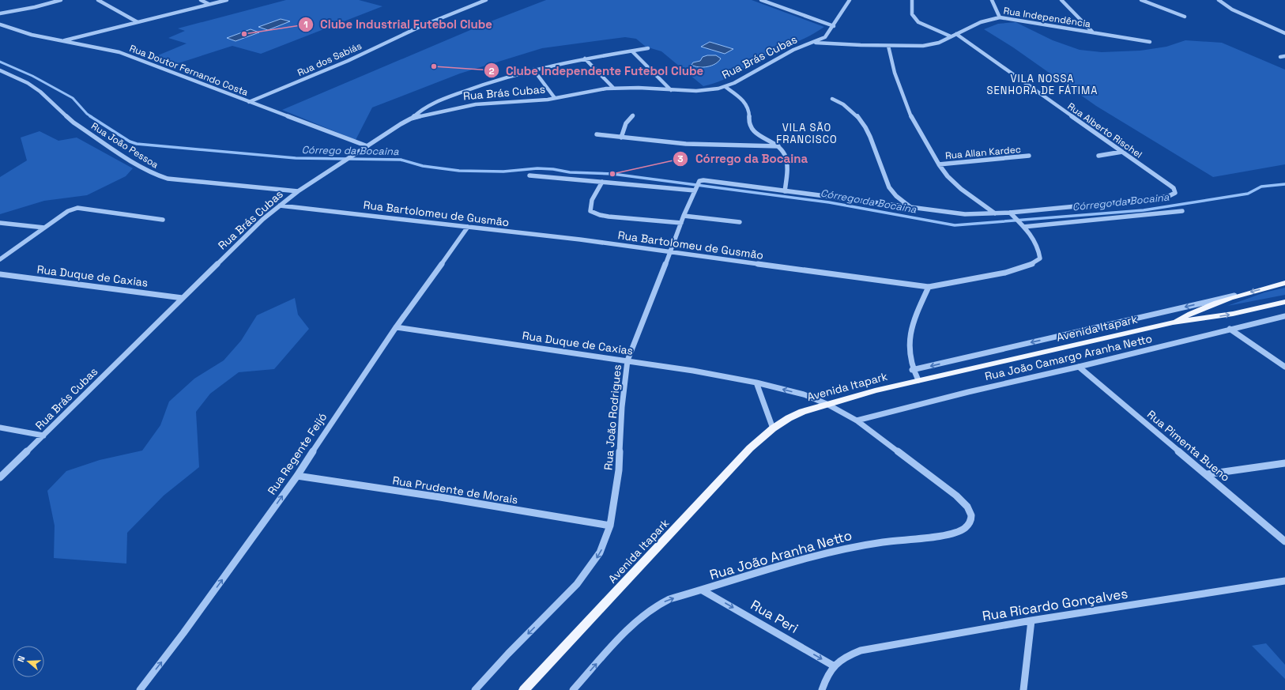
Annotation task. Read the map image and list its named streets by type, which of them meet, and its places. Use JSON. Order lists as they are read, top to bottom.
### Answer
{
  "streets": {
    "main road": ["Avenida Itapark"],
    "street": [
      "Rua Independência",
      "Rua Brás Cubas",
      "Rua dos Sabiás",
      "Rua Doutor Fernando Costa",
      "Rua Alberto Rischel",
      "Rua João Pessoa",
      "Rua Allan Kardec",
      "Rua Bartolomeu de Gusmão",
      "Rua Duque de Caxias",
      "Rua João Camargo Aranha Netto",
      "Rua João Rodrigues",
      "Rua Pimenta Bueno",
      "Rua Regente Feijó",
      "Rua Prudente de Morais",
      "Rua João Aranha Netto",
      "Rua Ricardo Gonçalves",
      "Rua Peri"
    ]
  },
  "crossings": [
    ["Rua Independência", "Rua Brás Cubas"],
    ["Rua Independência", "Rua Alberto Rischel"],
    ["Rua Brás Cubas", "Rua Doutor Fernando Costa"],
    ["Rua Brás Cubas", "Rua João Pessoa"],
    ["Rua Brás Cubas", "Rua Bartolomeu de Gusmão"],
    ["Rua Brás Cubas", "Rua Duque de Caxias"],
    ["Rua dos Sabiás", "Rua Doutor Fernando Costa"],
    ["Rua Alberto Rischel", "Rua Bartolomeu de Gusmão"],
    ["Rua Bartolomeu de Gusmão", "Rua João Rodrigues"],
    ["Rua Bartolomeu de Gusmão", "Rua Regente Feijó"],
    ["Rua Duque de Caxias", "Avenida Itapark"],
    ["Rua Duque de Caxias", "Rua João Rodrigues"],
    ["Rua Duque de Caxias", "Rua Regente Feijó"],
    ["Rua Duque de Caxias", "Rua João Aranha Netto"],
    ["Avenida Itapark", "Rua João Aranha Netto"],
    ["Rua João Camargo Aranha Netto", "Rua Pimenta Bueno"],
    ["Rua João Camargo Aranha Netto", "Rua João Aranha Netto"],
    ["Rua João Rodrigues", "Rua Prudente de Morais"],
    ["Rua Regente Feijó", "Rua Prudente de Morais"],
    ["Rua João Aranha Netto", "Rua Peri"],
    ["Rua Ricardo Gonçalves", "Rua Peri"]
  ],
  "one_way": ["Rua João Rodrigues", "Rua Regente Feijó", "Rua Peri"],
  "districts": ["VILA NOSSA SENHORA DE FÁTIMA", "VILA SÃO FRANCISCO"],
  "water": ["Córrego da Bocaina"],
  "places": ["Clube Industrial Futebol Clube", "Clube Independente Futebol Clube", "Córrego da Bocaina"],
  "north": "left"
}
